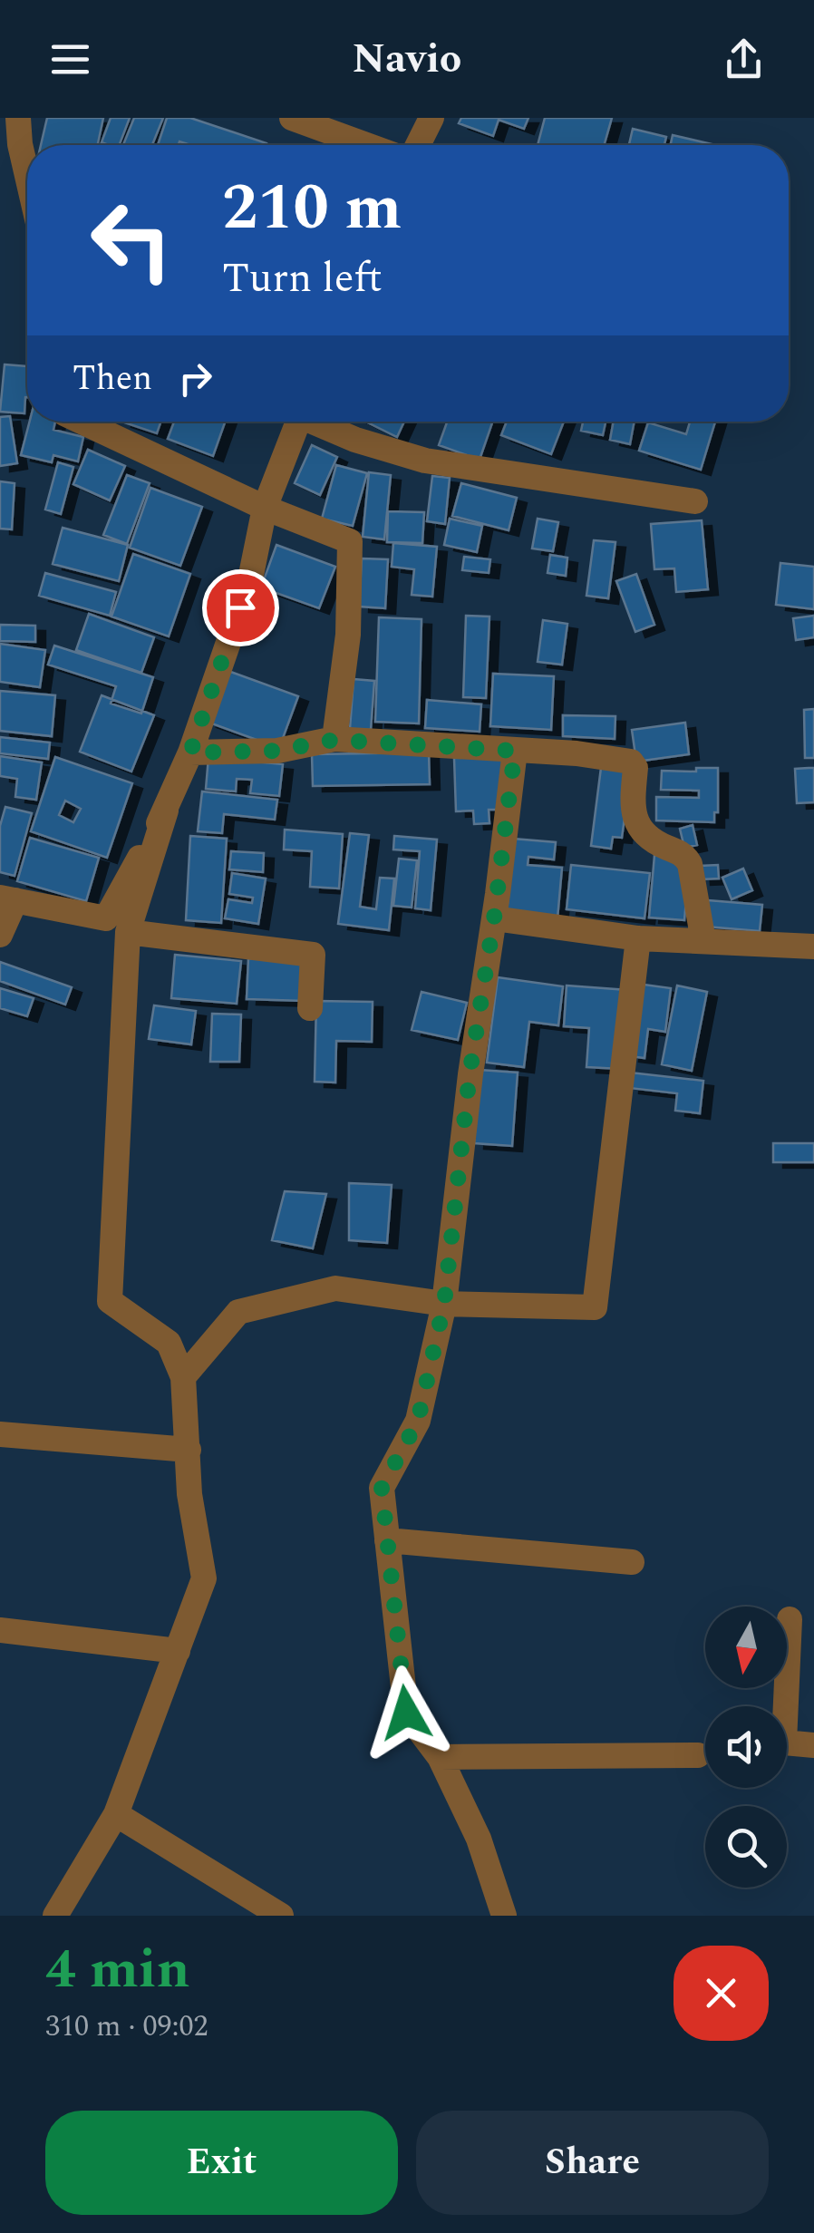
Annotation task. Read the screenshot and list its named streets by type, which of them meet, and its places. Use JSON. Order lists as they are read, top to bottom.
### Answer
{
  "north": "bottom",
  "page": {
    "header": "Navio",
    "turn": ["210 m", "Turn left"],
    "then": "Then",
    "heading": ["4 min", "310 m · 09:02"],
    "buttons": ["Exit", "Share"]
  }
}
